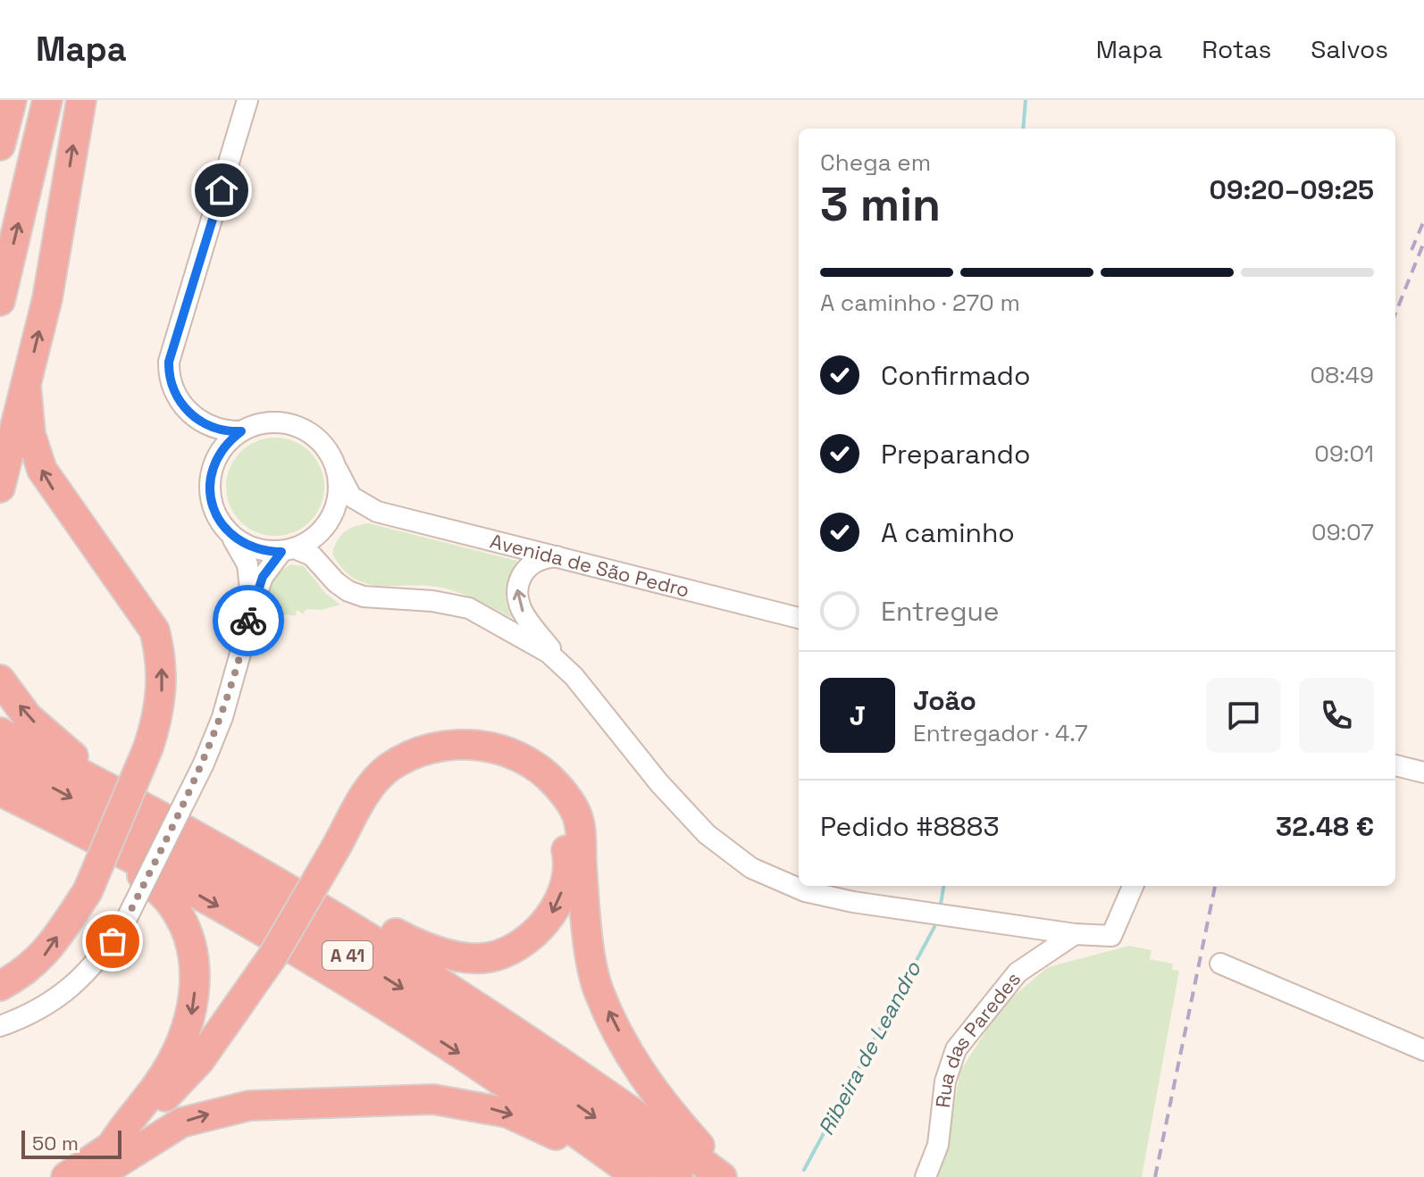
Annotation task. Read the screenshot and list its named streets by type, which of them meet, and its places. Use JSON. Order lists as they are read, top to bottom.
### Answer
{
  "streets": {
    "highway": ["A 41"],
    "street": ["Avenida de São Pedro", "Rua das Paredes"]
  },
  "water": ["Ribeira de Leandro"],
  "scale_bar": "50 m",
  "page": {
    "header": "Mapa",
    "nav": ["Mapa", "Rotas", "Salvos"],
    "heading": ["3 min", "Chega em", "09:20–09:25"],
    "panel": [
      "João",
      "Entregador · 4.7",
      "Pedido #8883",
      "32.48 €"
    ],
    "bar": "A caminho · 270 m",
    "list": [
      ["Confirmado", "08:49"],
      ["Preparando", "09:01"],
      ["A caminho", "09:07"],
      "Entregue"
    ],
    "round": "J",
    "scale": "50 m"
  }
}
